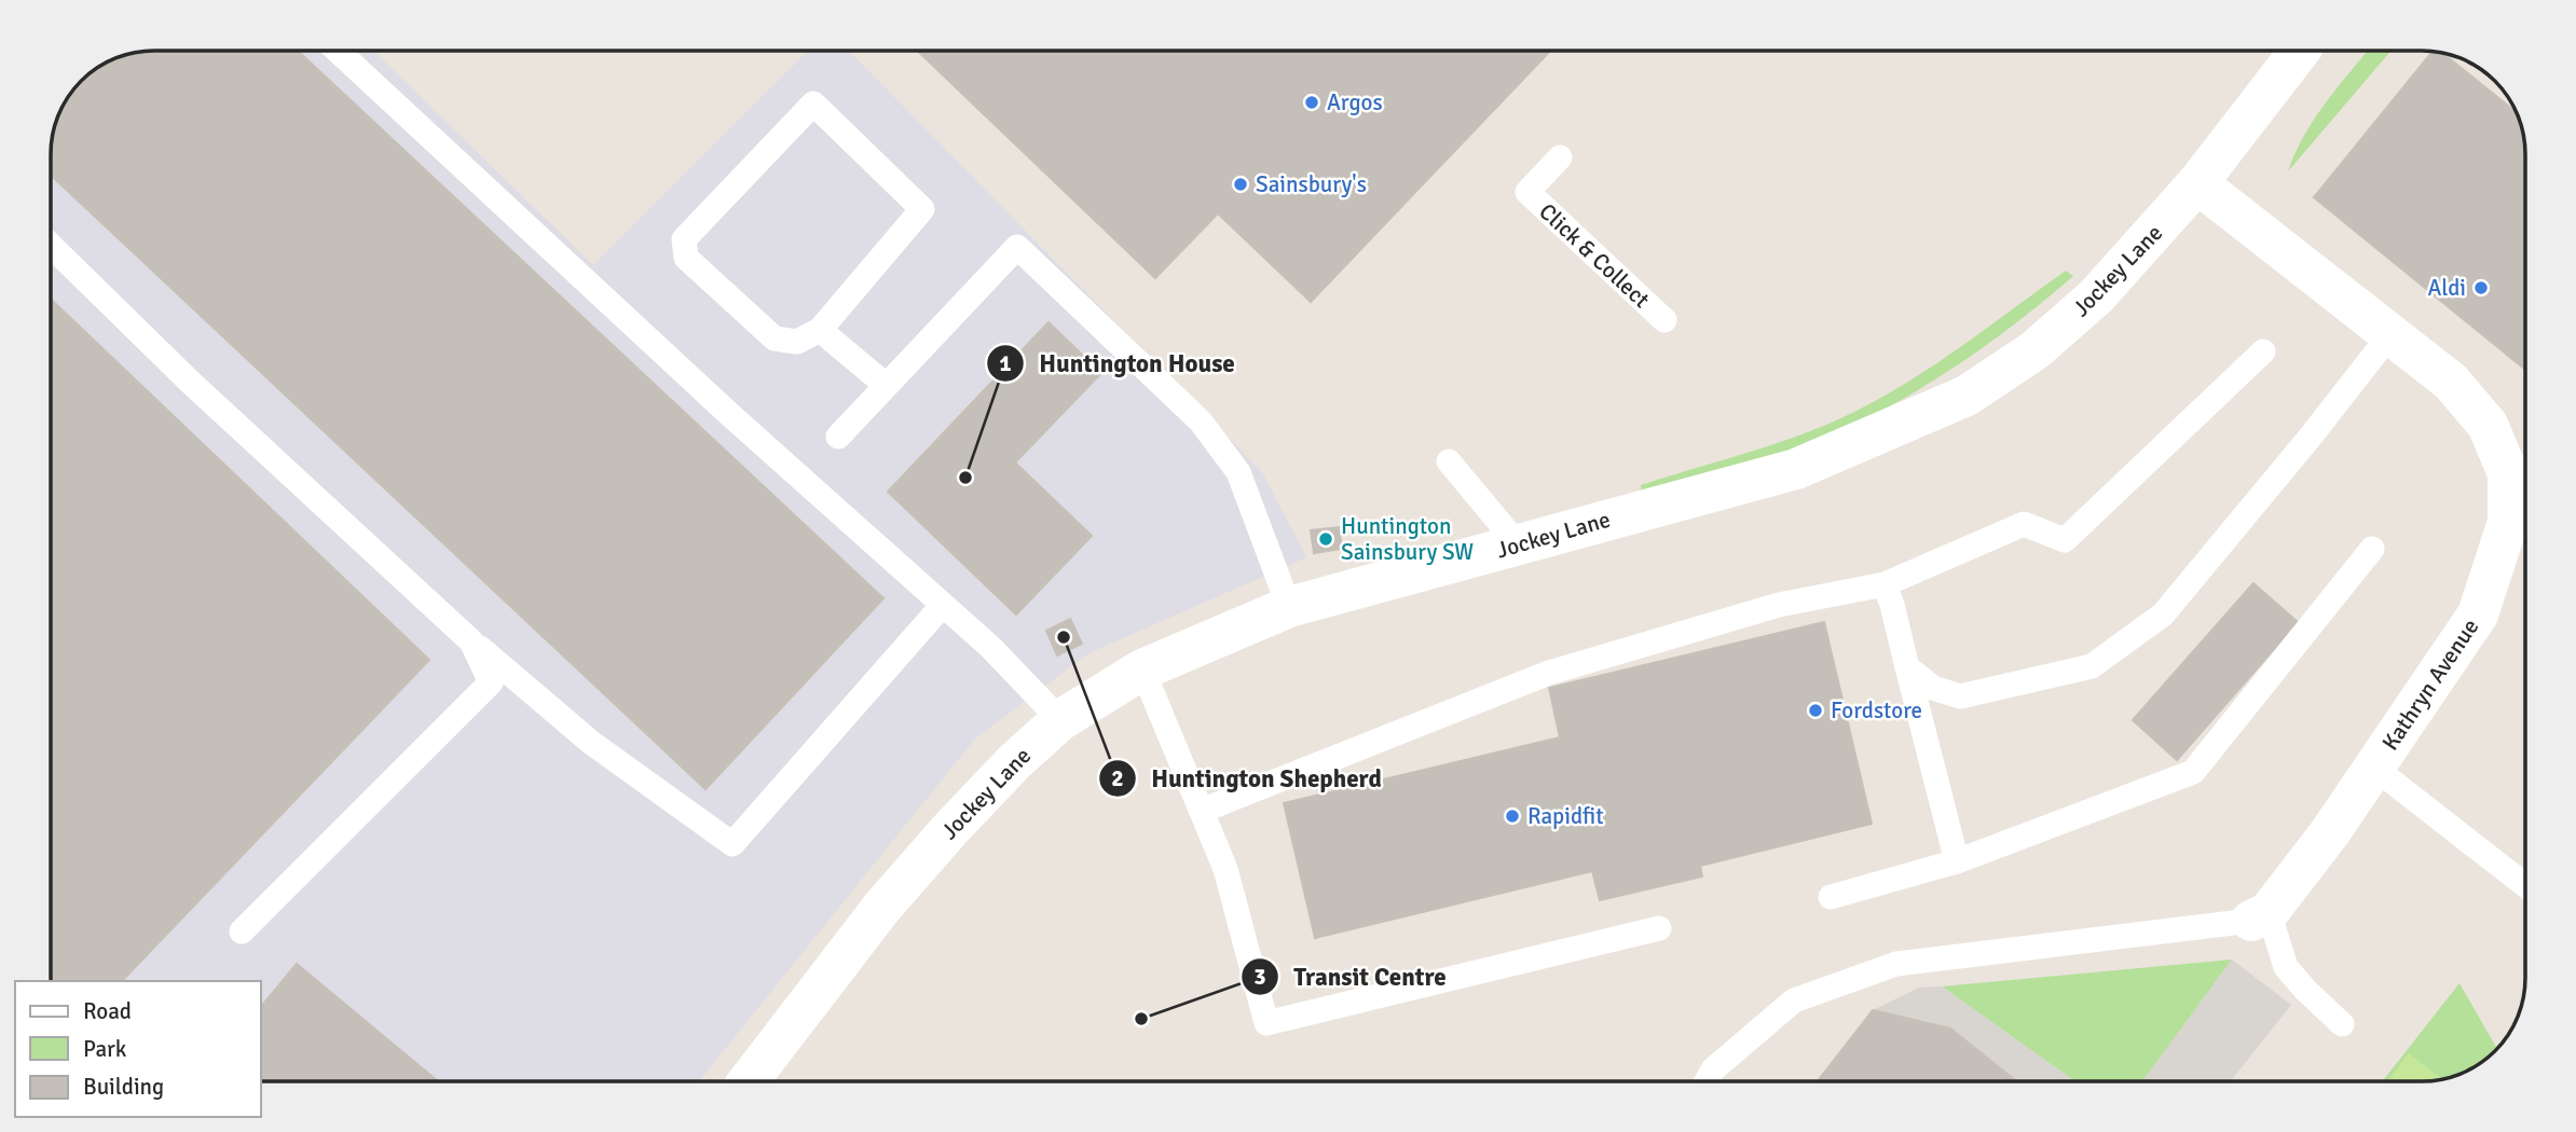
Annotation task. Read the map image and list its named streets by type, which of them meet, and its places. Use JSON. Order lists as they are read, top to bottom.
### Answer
{
  "streets": {
    "street": ["Jockey Lane", "Kathryn Avenue"],
    "lane": ["Click & Collect"]
  },
  "crossings": [
    ["Jockey Lane", "Kathryn Avenue"]
  ],
  "places": [
    "Argos",
    "Sainsbury's",
    "Aldi",
    "Huntington House",
    "Huntington Sainsbury SW",
    "Huntington Shepherd",
    "Fordstore",
    "Rapidfit",
    "Transit Centre"
  ],
  "legend": ["Road", "Park", "Building"]
}
